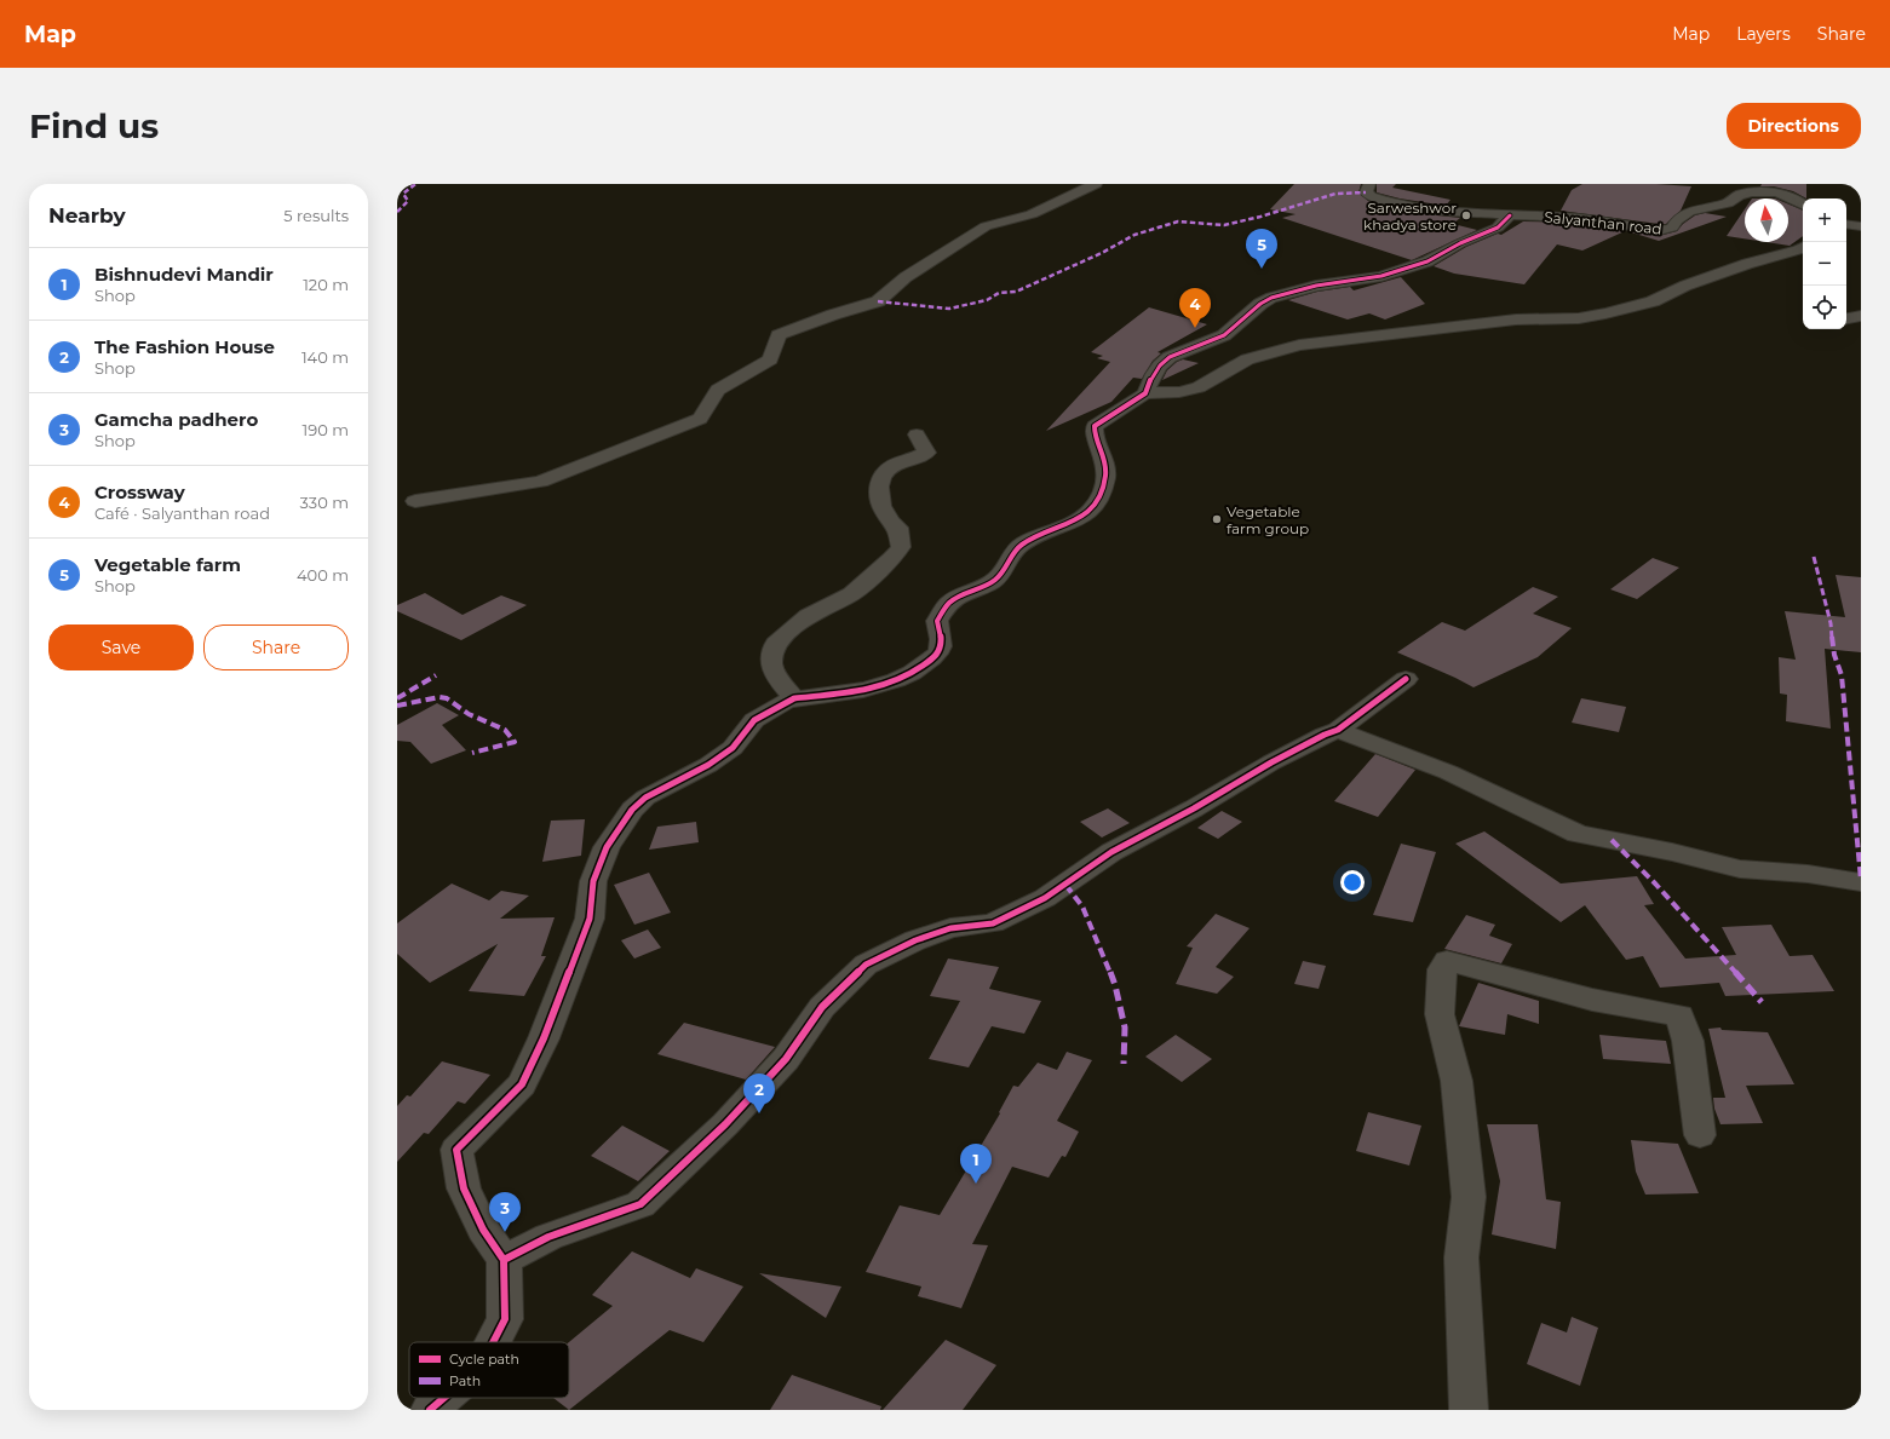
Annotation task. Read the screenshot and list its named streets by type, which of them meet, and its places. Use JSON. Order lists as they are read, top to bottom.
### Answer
{
  "streets": {
    "street": ["Salyanthan road"]
  },
  "places": ["Sarweshwor khadya store", "Vegetable farm group"],
  "legend": ["Cycle path", "Path"],
  "north": "top",
  "page": {
    "header": "Map",
    "nav": ["Map", "Layers", "Share"],
    "buttons": [
      "Directions",
      ["Save", "Share"]
    ],
    "title": "Find us",
    "heading": ["Nearby", "5 results"],
    "map_buttons": ["+", "−"],
    "pins": [
      "5",
      "4",
      "2",
      "1",
      "3"
    ],
    "list": [
      {
        "mark": "1",
        "name": "Bishnudevi Mandir",
        "note": "Shop",
        "value": "120 m"
      },
      {
        "mark": "2",
        "name": "The Fashion House",
        "note": "Shop",
        "value": "140 m"
      },
      {
        "mark": "3",
        "name": "Gamcha padhero",
        "note": "Shop",
        "value": "190 m"
      },
      {
        "mark": "4",
        "name": "Crossway",
        "note": "Café · Salyanthan road",
        "value": "330 m"
      },
      {
        "mark": "5",
        "name": "Vegetable farm",
        "note": "Shop",
        "value": "400 m"
      }
    ]
  }
}
